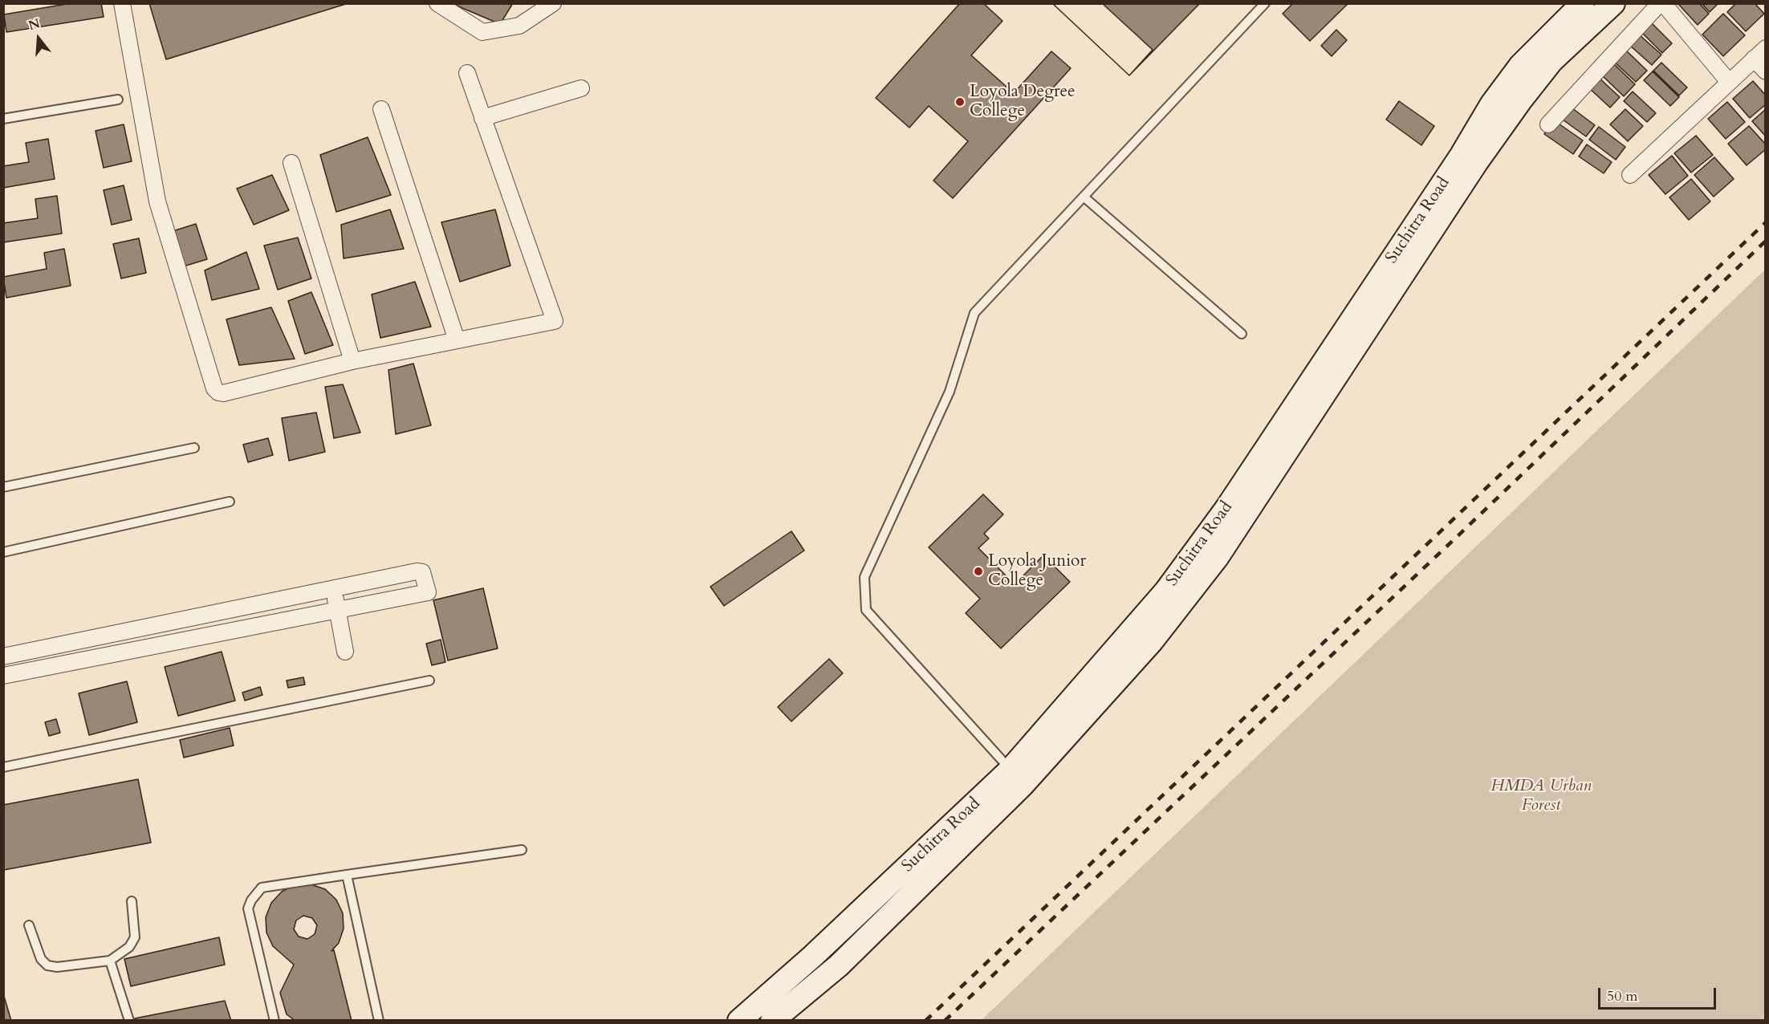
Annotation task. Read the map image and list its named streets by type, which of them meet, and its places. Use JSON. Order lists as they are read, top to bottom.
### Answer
{
  "streets": {
    "main road": ["Suchitra Road"]
  },
  "parks": ["HMDA Urban Forest"],
  "places": ["Loyola Degree College", "Loyola Junior College"],
  "scale_bar": "50 m",
  "north": "top"
}
